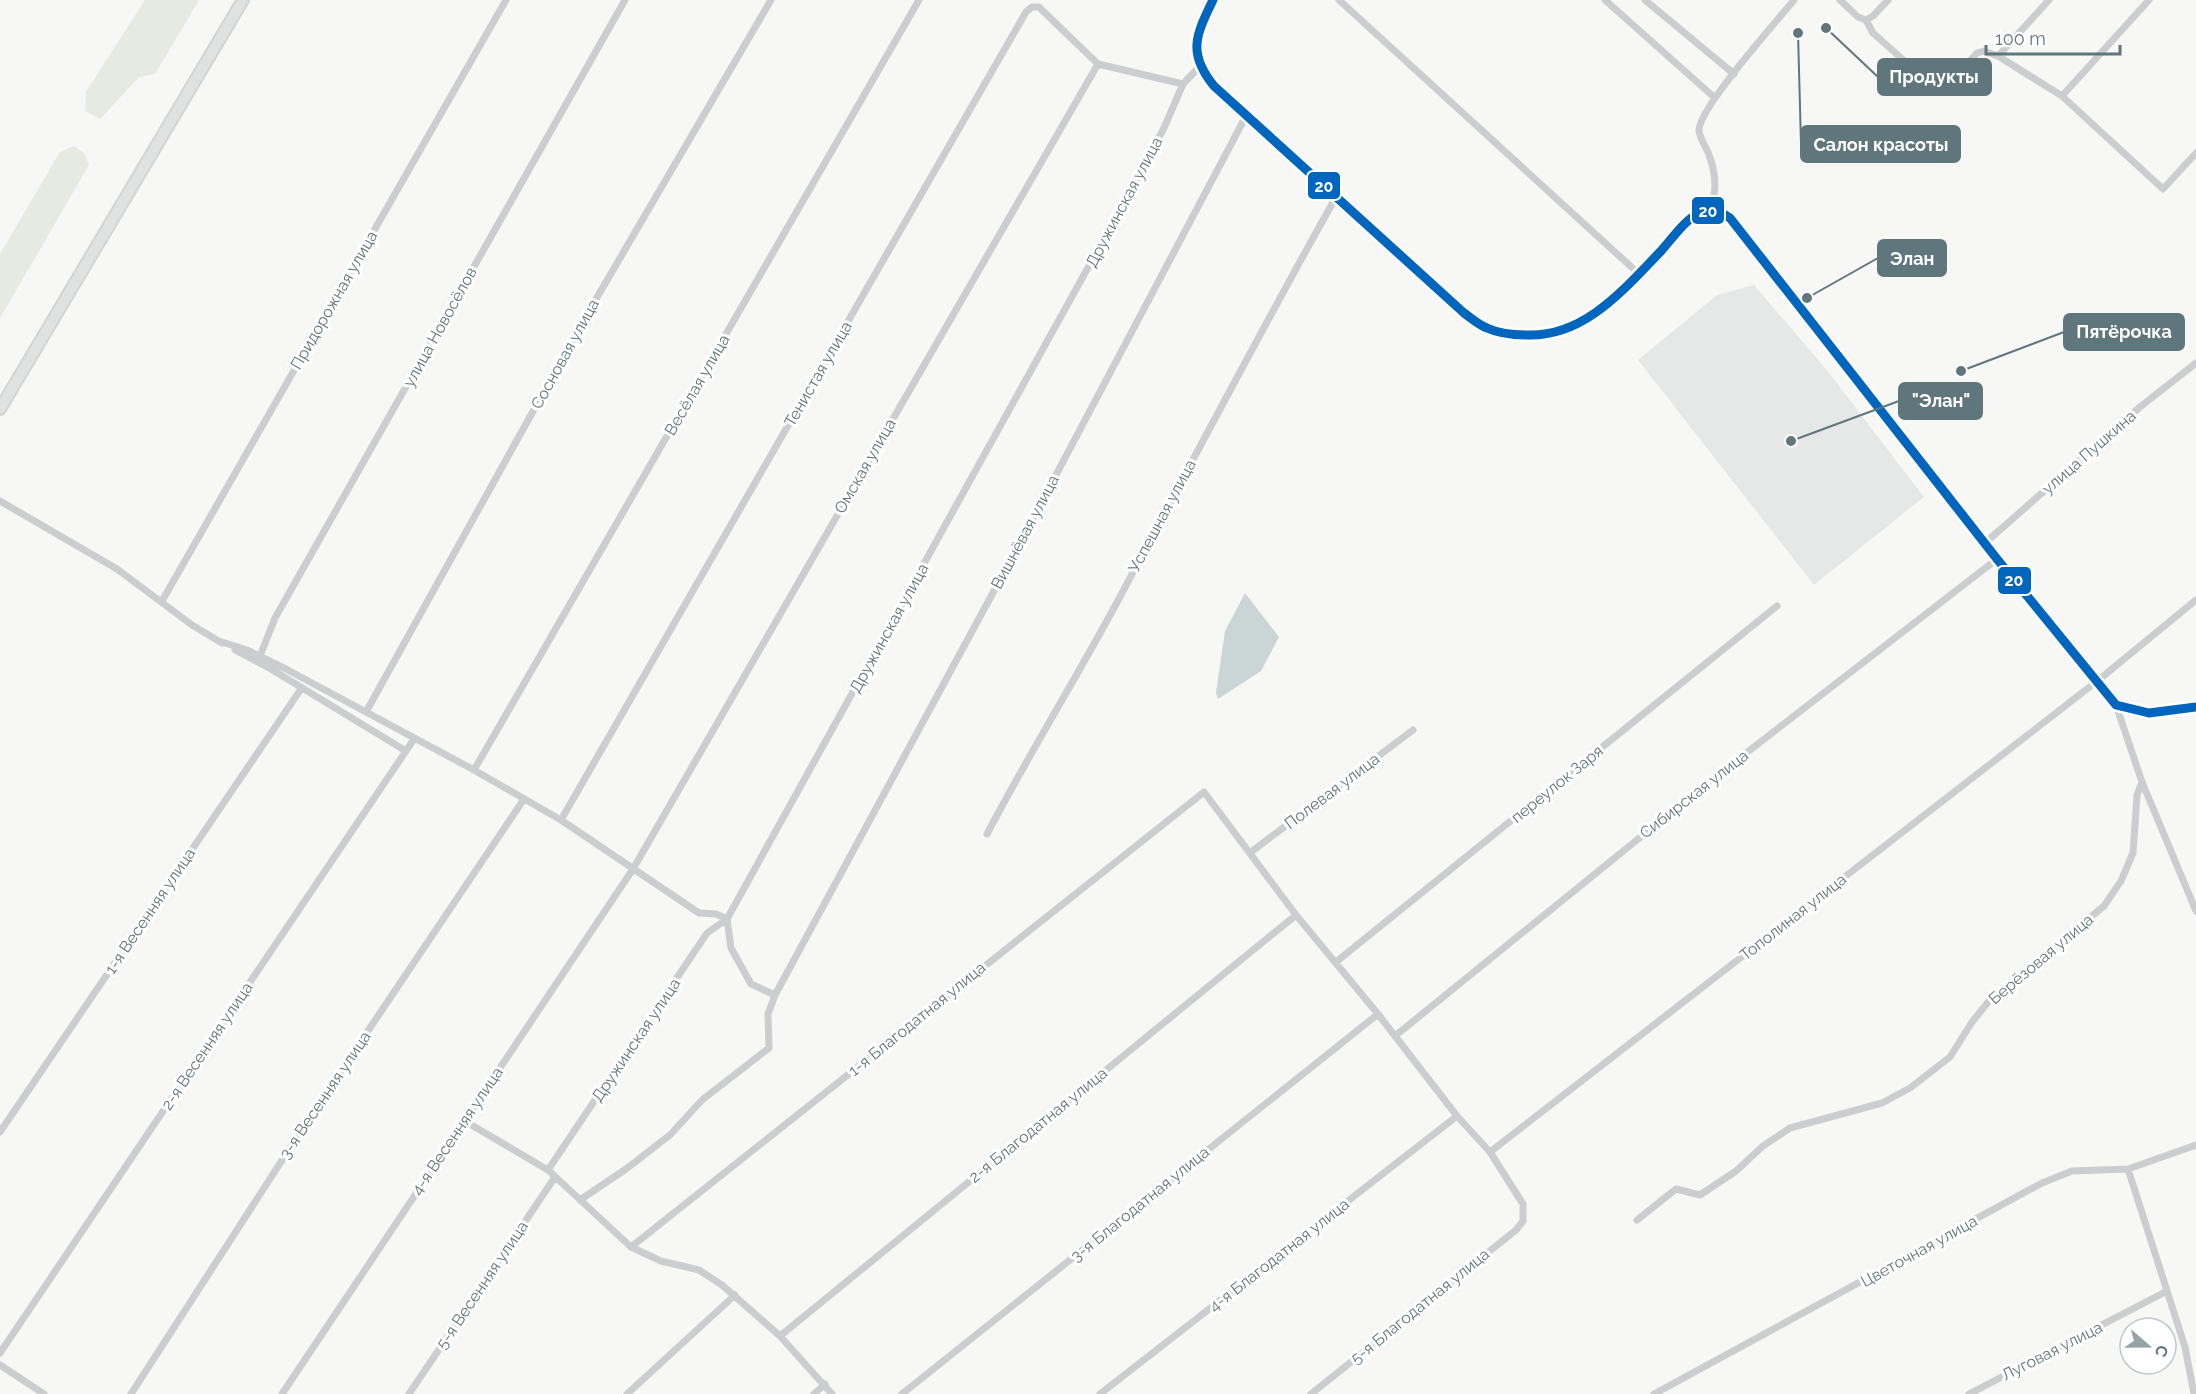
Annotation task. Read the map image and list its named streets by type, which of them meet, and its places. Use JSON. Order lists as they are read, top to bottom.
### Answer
{
  "streets": {
    "street": [
      "Дружинская улица",
      "Придорожная улица",
      "улица Новосёлов",
      "Сосновая улица",
      "Тенистая улица",
      "Весёлая улица",
      "улица Пушкина",
      "Омская улица",
      "Успешная улица",
      "Вишнёвая улица",
      "переулок Заря",
      "Полевая улица",
      "Сибирская улица",
      "1-я Весенняя улица",
      "Тополиная улица",
      "Берёзовая улица",
      "1-я Благодатная улица",
      "2-я Весенняя улица",
      "3-я Весенняя улица",
      "2-я Благодатная улица",
      "4-я Весенняя улица",
      "3-я Благодатная улица",
      "Цветочная улица",
      "4-я Благодатная улица",
      "5-я Весенняя улица",
      "5-я Благодатная улица",
      "Луговая улица"
    ]
  },
  "crossings": [
    ["Тенистая улица", "Омская улица"],
    ["Омская улица", "4-я Весенняя улица"],
    ["Полевая улица", "1-я Благодатная улица"],
    ["Тополиная улица", "5-я Благодатная улица"]
  ],
  "places": [
    "Продукты",
    "Салон красоты",
    "Элан",
    "Пятёрочка",
    "\"Элан\""
  ],
  "lines": ["transit line 20"],
  "scale_bar": "100 m",
  "north": "right"
}
